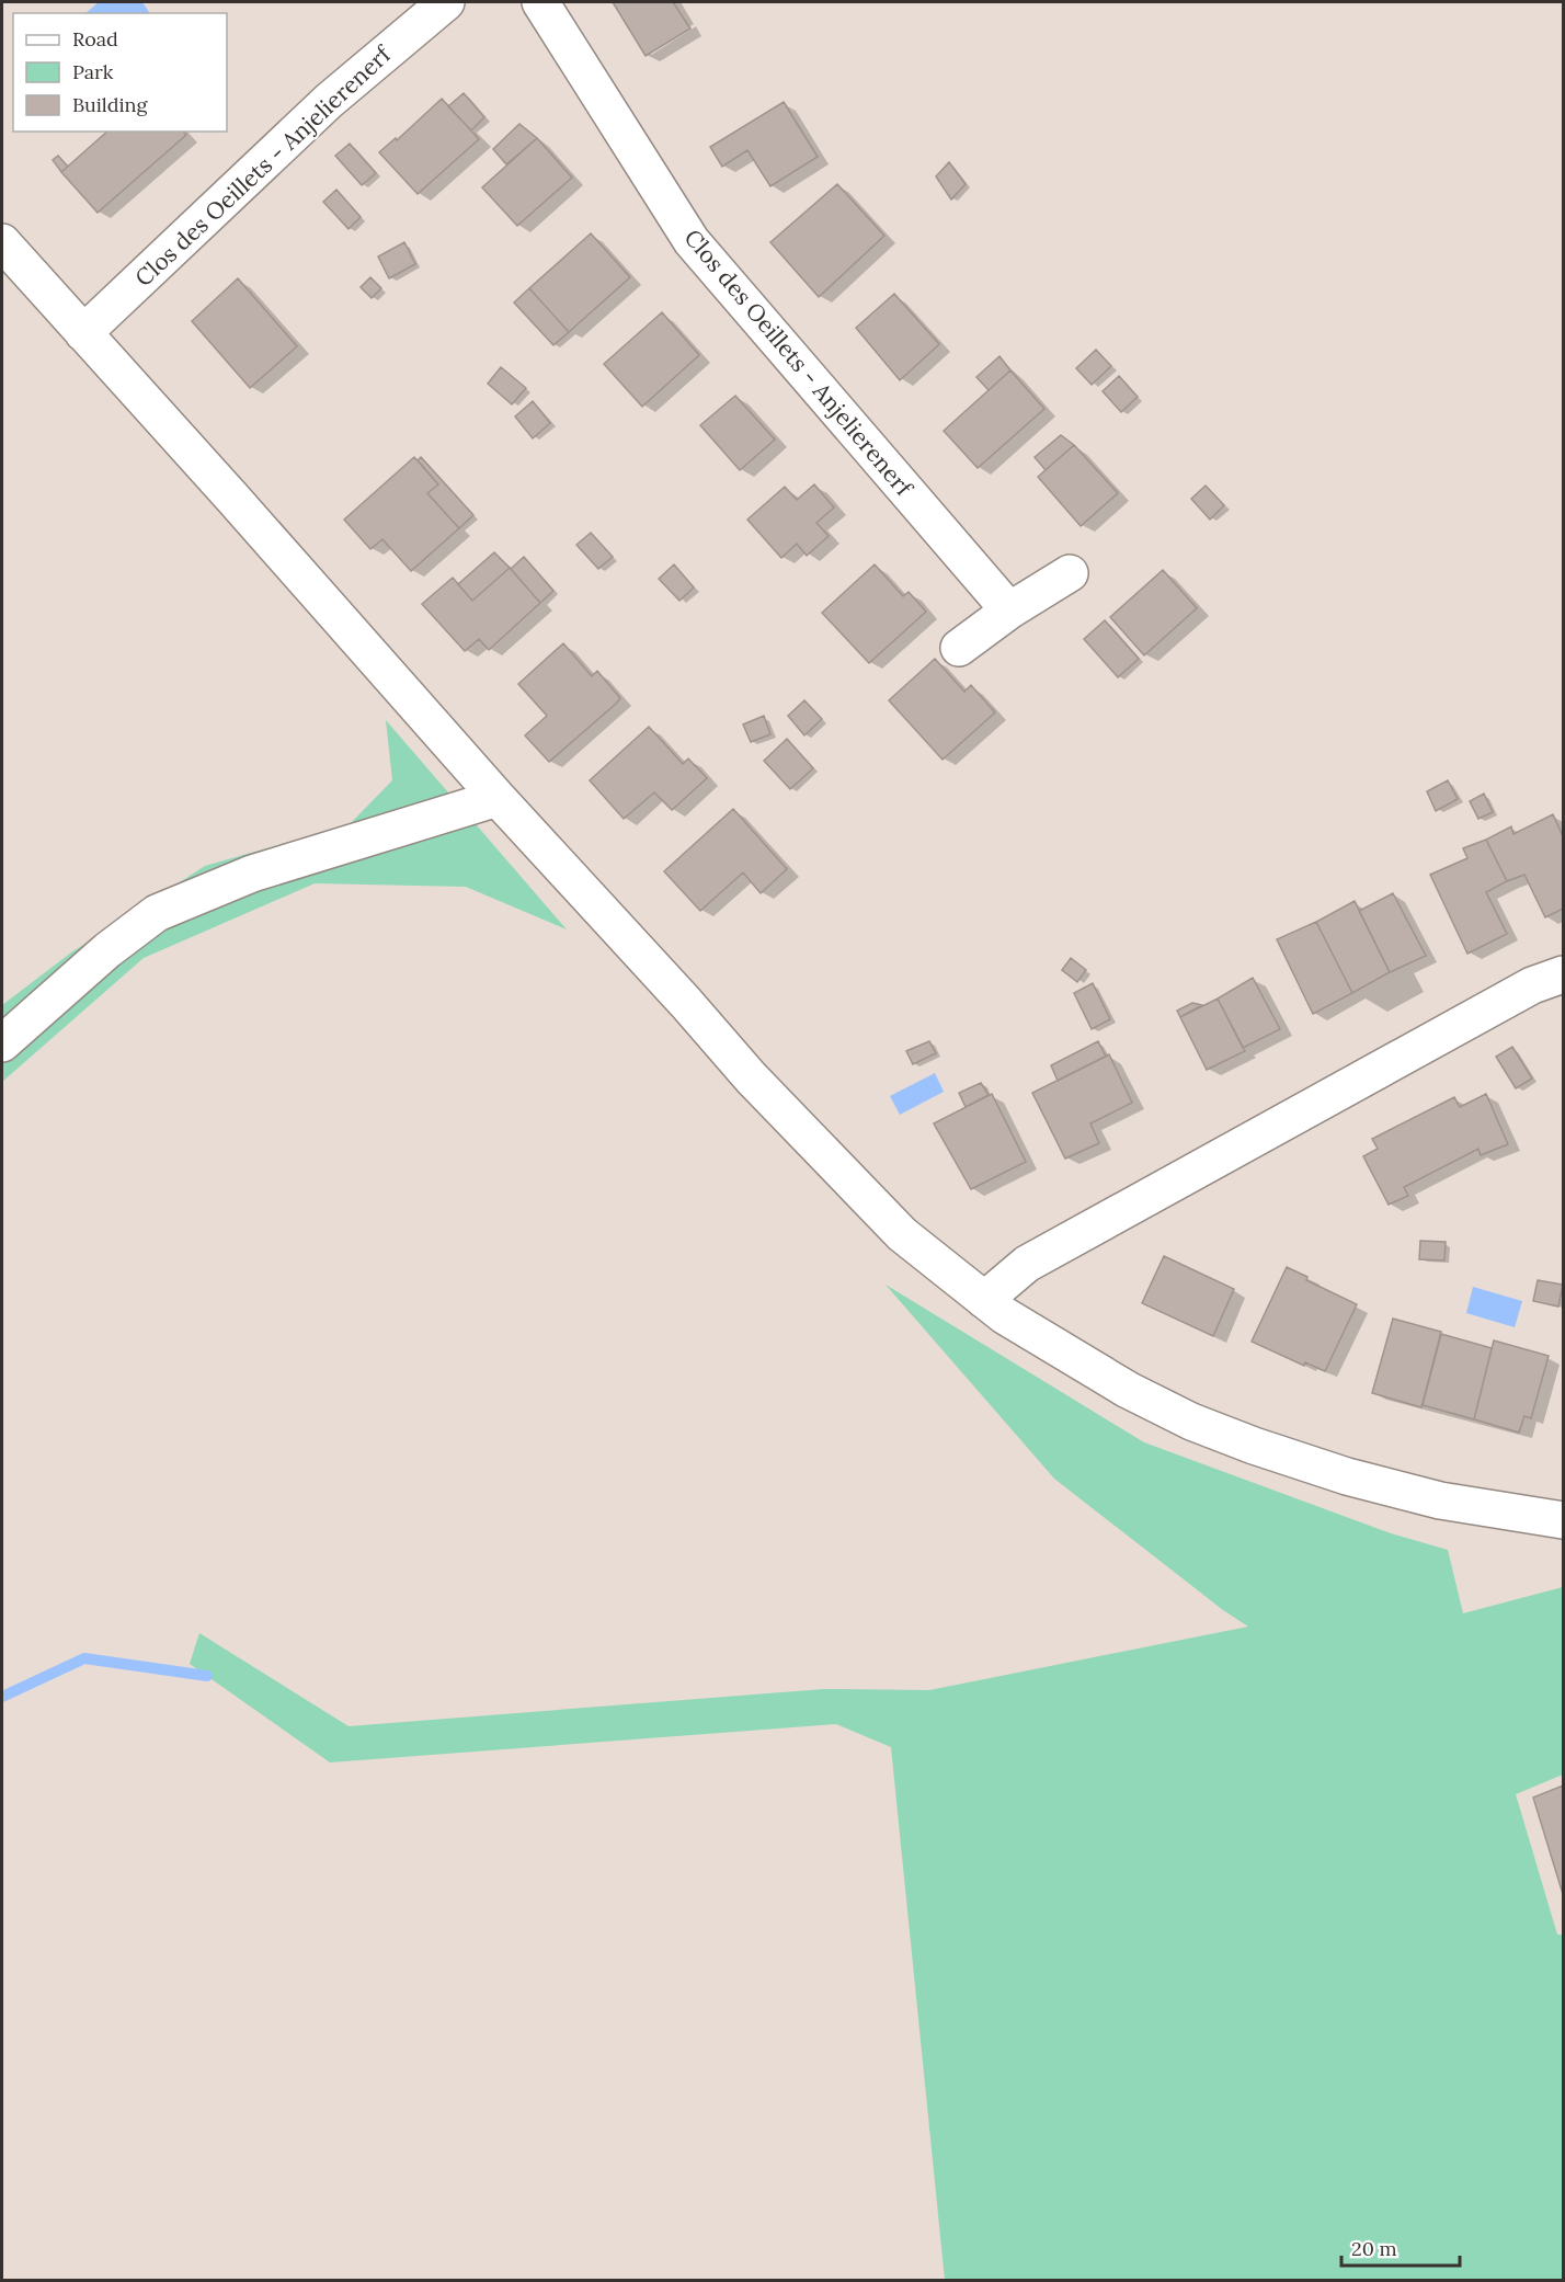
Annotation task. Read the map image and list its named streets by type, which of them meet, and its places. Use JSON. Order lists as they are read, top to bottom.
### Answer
{
  "streets": {
    "street": ["Clos des Oeillets - Anjelierenerf"]
  },
  "legend": ["Road", "Park", "Building"],
  "scale_bar": "20 m"
}
